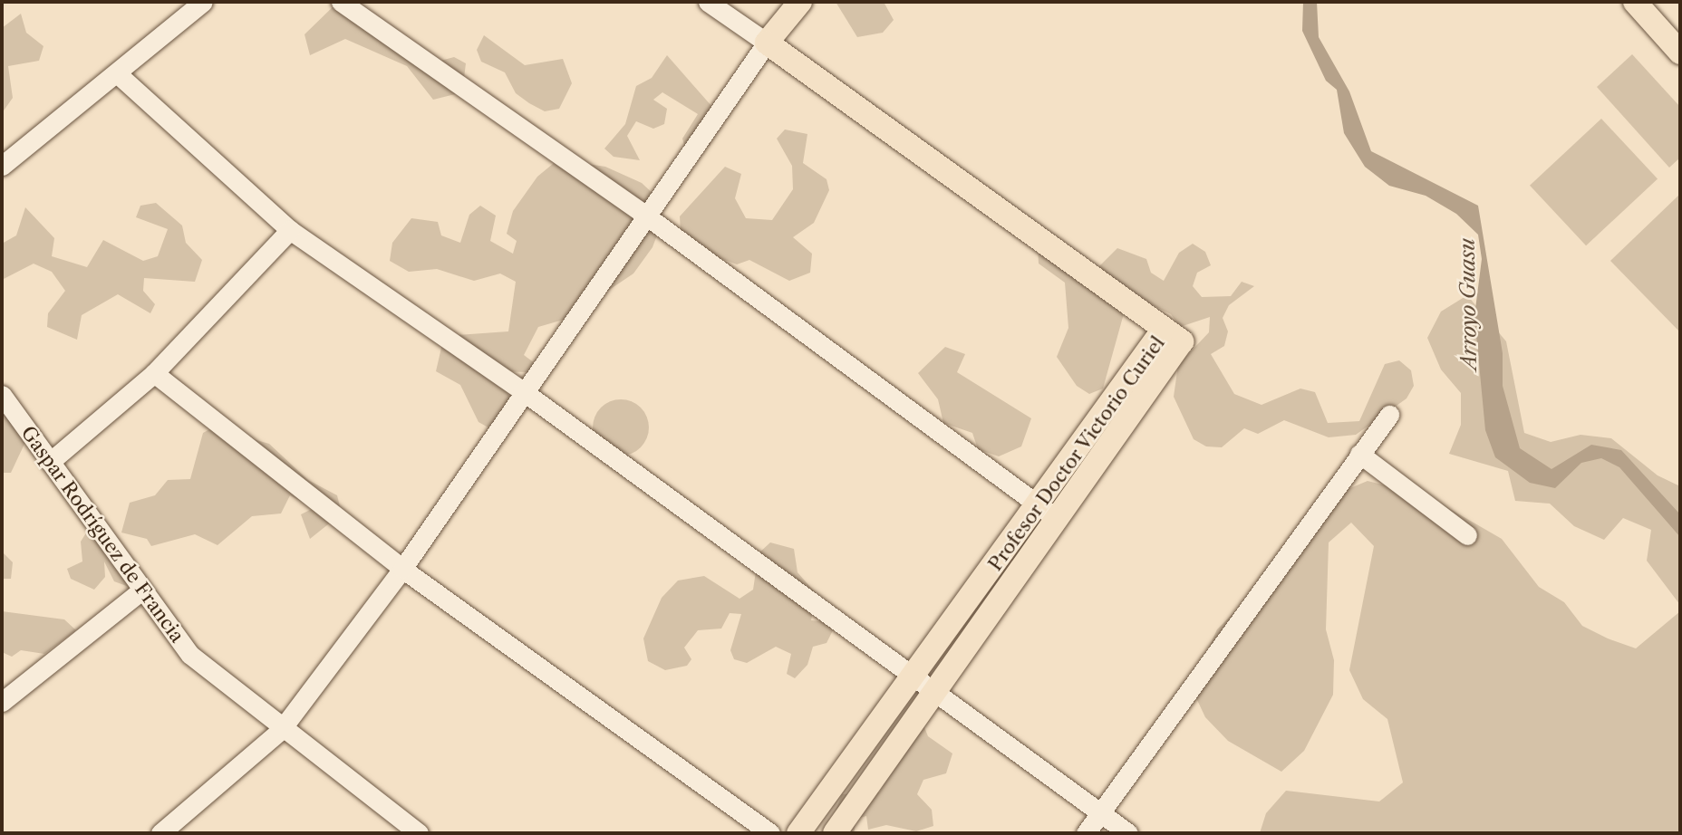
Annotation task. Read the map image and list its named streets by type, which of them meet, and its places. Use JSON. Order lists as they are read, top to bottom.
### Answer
{
  "streets": {
    "main road": ["Profesor Doctor Victorio Curiel"],
    "street": ["Gaspar Rodríguez de Francia"]
  },
  "water": ["Arroyo Guasu"]
}
